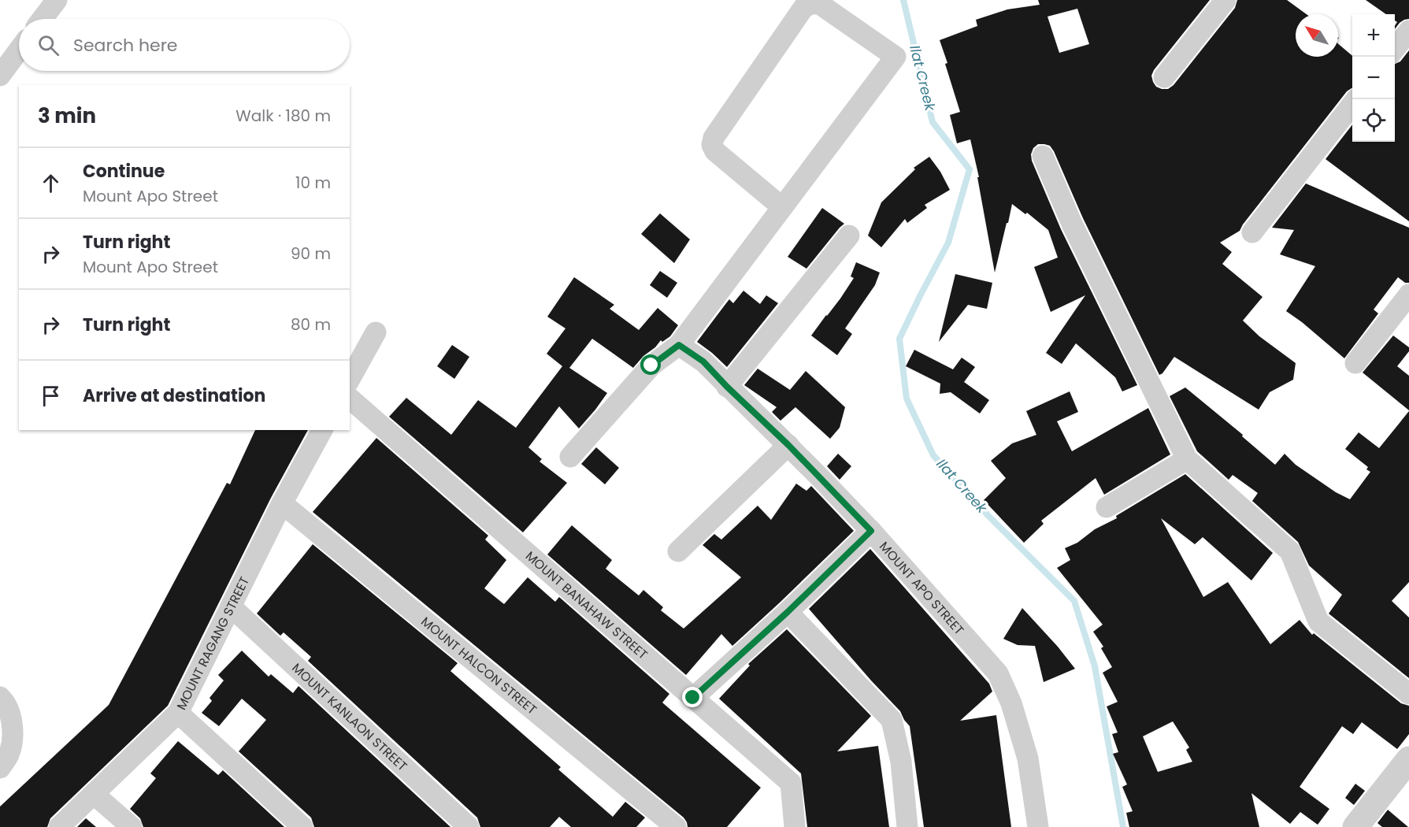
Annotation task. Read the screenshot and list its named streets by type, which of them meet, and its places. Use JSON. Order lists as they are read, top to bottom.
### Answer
{
  "streets": {
    "street": [
      "MOUNT APO STREET",
      "MOUNT BANAHAW STREET",
      "MOUNT RAGANG STREET",
      "MOUNT HALCON STREET",
      "MOUNT KANLAON STREET"
    ]
  },
  "crossings": [
    ["MOUNT RAGANG STREET", "MOUNT HALCON STREET"],
    ["MOUNT RAGANG STREET", "MOUNT KANLAON STREET"]
  ],
  "water": ["Ilat Creek"],
  "north": "top left",
  "page": {
    "map_buttons": ["+", "−"],
    "search": "Search here",
    "heading": ["3 min", "Walk · 180 m"],
    "list": [
      ["Continue", "Mount Apo Street", "10 m"],
      ["Turn right", "Mount Apo Street", "90 m"],
      ["Turn right", "80 m"],
      "Arrive at destination"
    ]
  }
}
